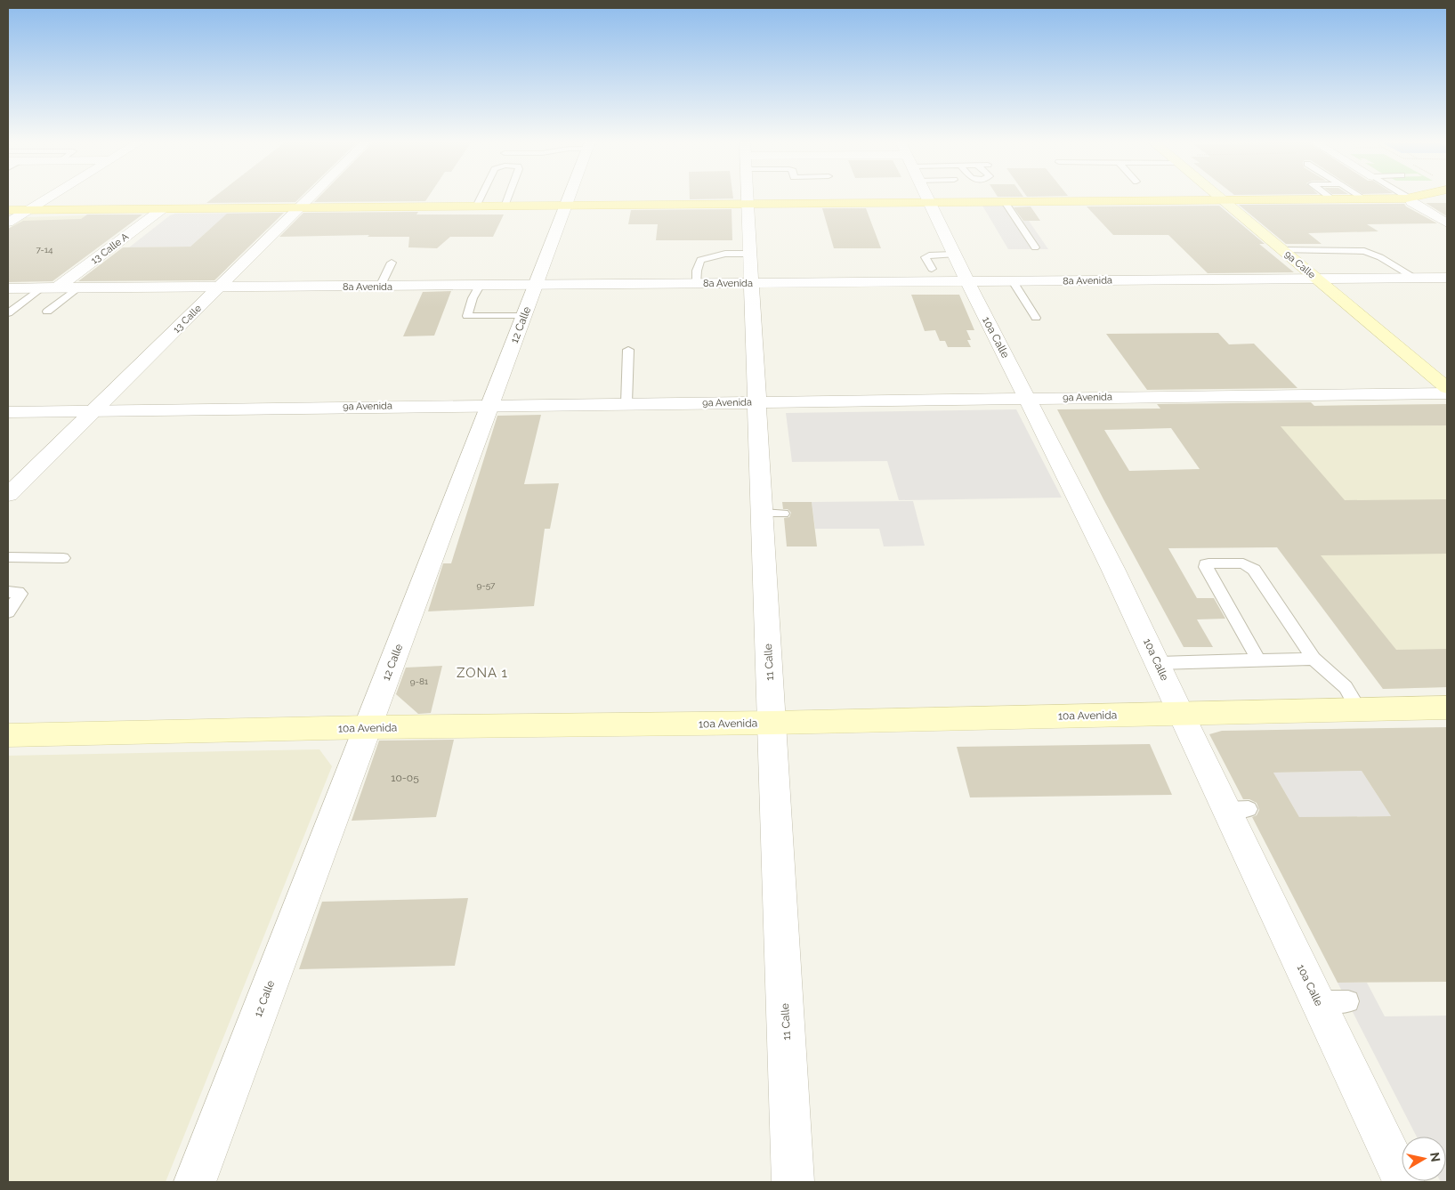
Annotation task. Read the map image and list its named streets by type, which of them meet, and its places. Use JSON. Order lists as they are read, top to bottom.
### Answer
{
  "streets": {
    "main road": ["9a Calle", "10a Avenida"],
    "street": [
      "13 Calle A",
      "8a Avenida",
      "13 Calle",
      "12 Calle",
      "10a Calle",
      "9a Avenida",
      "11 Calle"
    ]
  },
  "crossings": [
    ["13 Calle A", "8a Avenida"],
    ["9a Calle", "8a Avenida"],
    ["8a Avenida", "13 Calle"],
    ["8a Avenida", "12 Calle"],
    ["8a Avenida", "10a Calle"],
    ["8a Avenida", "11 Calle"],
    ["13 Calle", "9a Avenida"],
    ["12 Calle", "9a Avenida"],
    ["12 Calle", "10a Avenida"],
    ["10a Calle", "9a Avenida"],
    ["10a Calle", "10a Avenida"],
    ["9a Avenida", "11 Calle"],
    ["11 Calle", "10a Avenida"]
  ],
  "districts": ["ZONA 1"],
  "house_numbers": [
    "7-14",
    "9-57",
    "9-81",
    "10-05"
  ],
  "north": "right"
}
